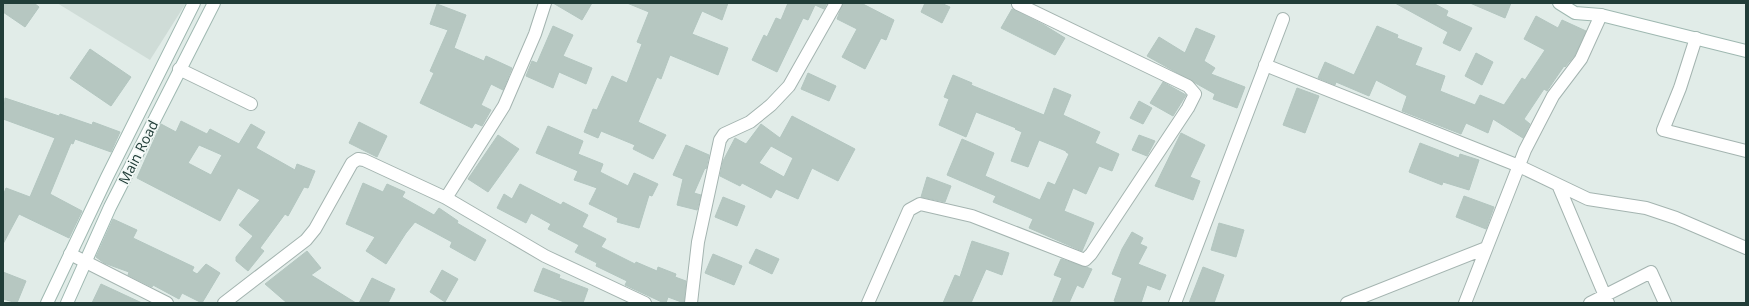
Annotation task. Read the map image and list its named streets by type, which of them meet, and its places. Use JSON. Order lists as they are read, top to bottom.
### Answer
{
  "streets": {
    "street": ["Main Road"]
  }
}
